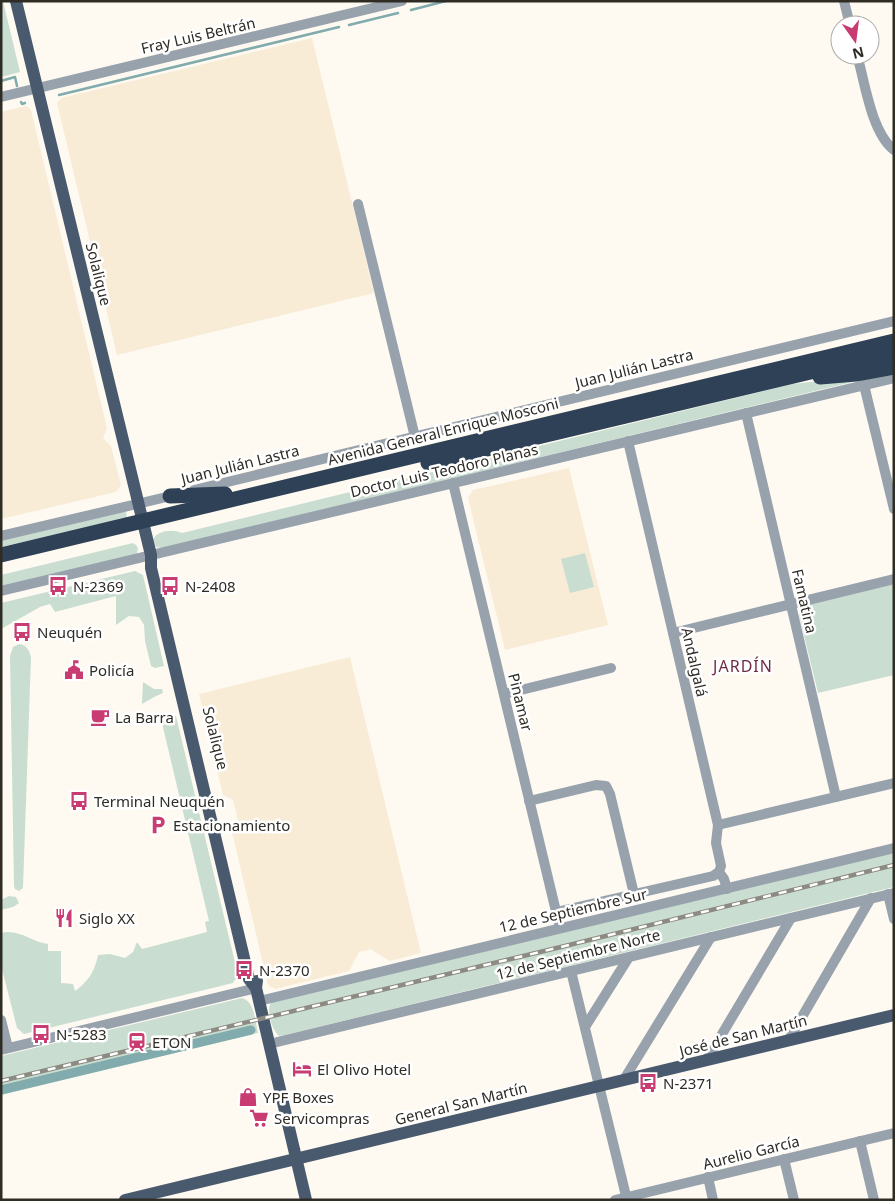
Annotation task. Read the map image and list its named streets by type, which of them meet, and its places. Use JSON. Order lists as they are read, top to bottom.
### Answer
{
  "streets": {
    "highway": ["Avenida General Enrique Mosconi"],
    "main road": ["Solalique", "José de San Martín", "General San Martín"],
    "street": [
      "Fray Luis Beltrán",
      "Juan Julián Lastra",
      "Doctor Luis Teodoro Planas",
      "Famatina",
      "Andalgalá",
      "Pinamar",
      "12 de Septiembre Sur",
      "12 de Septiembre Norte",
      "Aurelio García"
    ]
  },
  "crossings": [
    ["Fray Luis Beltrán", "Solalique"],
    ["Solalique", "Juan Julián Lastra"],
    ["Solalique", "Avenida General Enrique Mosconi"],
    ["Solalique", "Doctor Luis Teodoro Planas"],
    ["Solalique", "12 de Septiembre Sur"],
    ["Solalique", "12 de Septiembre Norte"],
    ["Solalique", "General San Martín"],
    ["Doctor Luis Teodoro Planas", "Famatina"],
    ["Doctor Luis Teodoro Planas", "Andalgalá"],
    ["Doctor Luis Teodoro Planas", "Pinamar"],
    ["Andalgalá", "12 de Septiembre Sur"],
    ["Pinamar", "12 de Septiembre Sur"],
    ["José de San Martín", "General San Martín"]
  ],
  "districts": ["JARDÍN"],
  "places": {
    "bus stop": [
      "N-2369",
      "N-2408",
      "Neuquén",
      "Terminal Neuquén",
      "N-2370",
      "N-5283",
      "N-2371"
    ],
    "public building": ["Policía"],
    "cafe": ["La Barra"],
    "parking": ["Estacionamiento"],
    "restaurant": ["Siglo XX"],
    "station": ["ETON"],
    "hotel": ["El Olivo Hotel"],
    "shop": ["YPF Boxes"],
    "supermarket": ["Servicompras"]
  },
  "north": "bottom"
}
